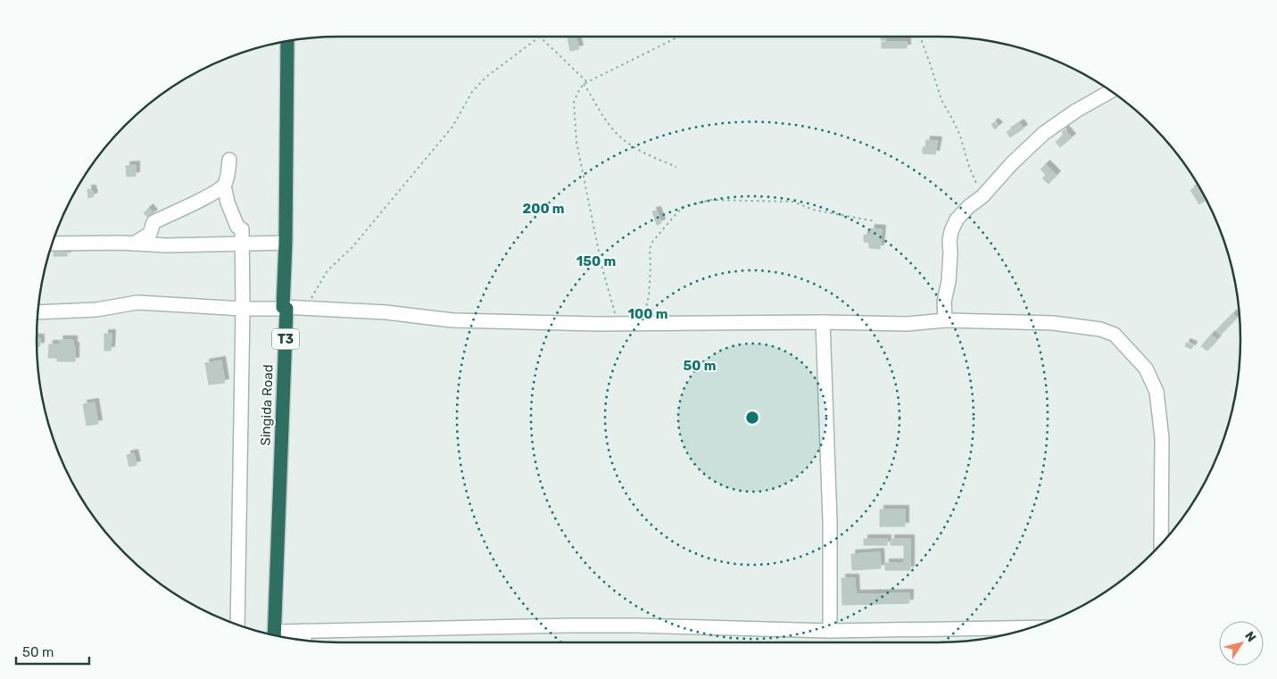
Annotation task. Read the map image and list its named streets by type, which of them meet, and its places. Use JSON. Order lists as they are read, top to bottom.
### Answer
{
  "streets": {
    "highway": ["T3", "Singida Road"]
  },
  "scale_bar": "50 m",
  "north": "top right",
  "rings": [
    "200 m",
    "150 m",
    "100 m",
    "50 m"
  ]
}
